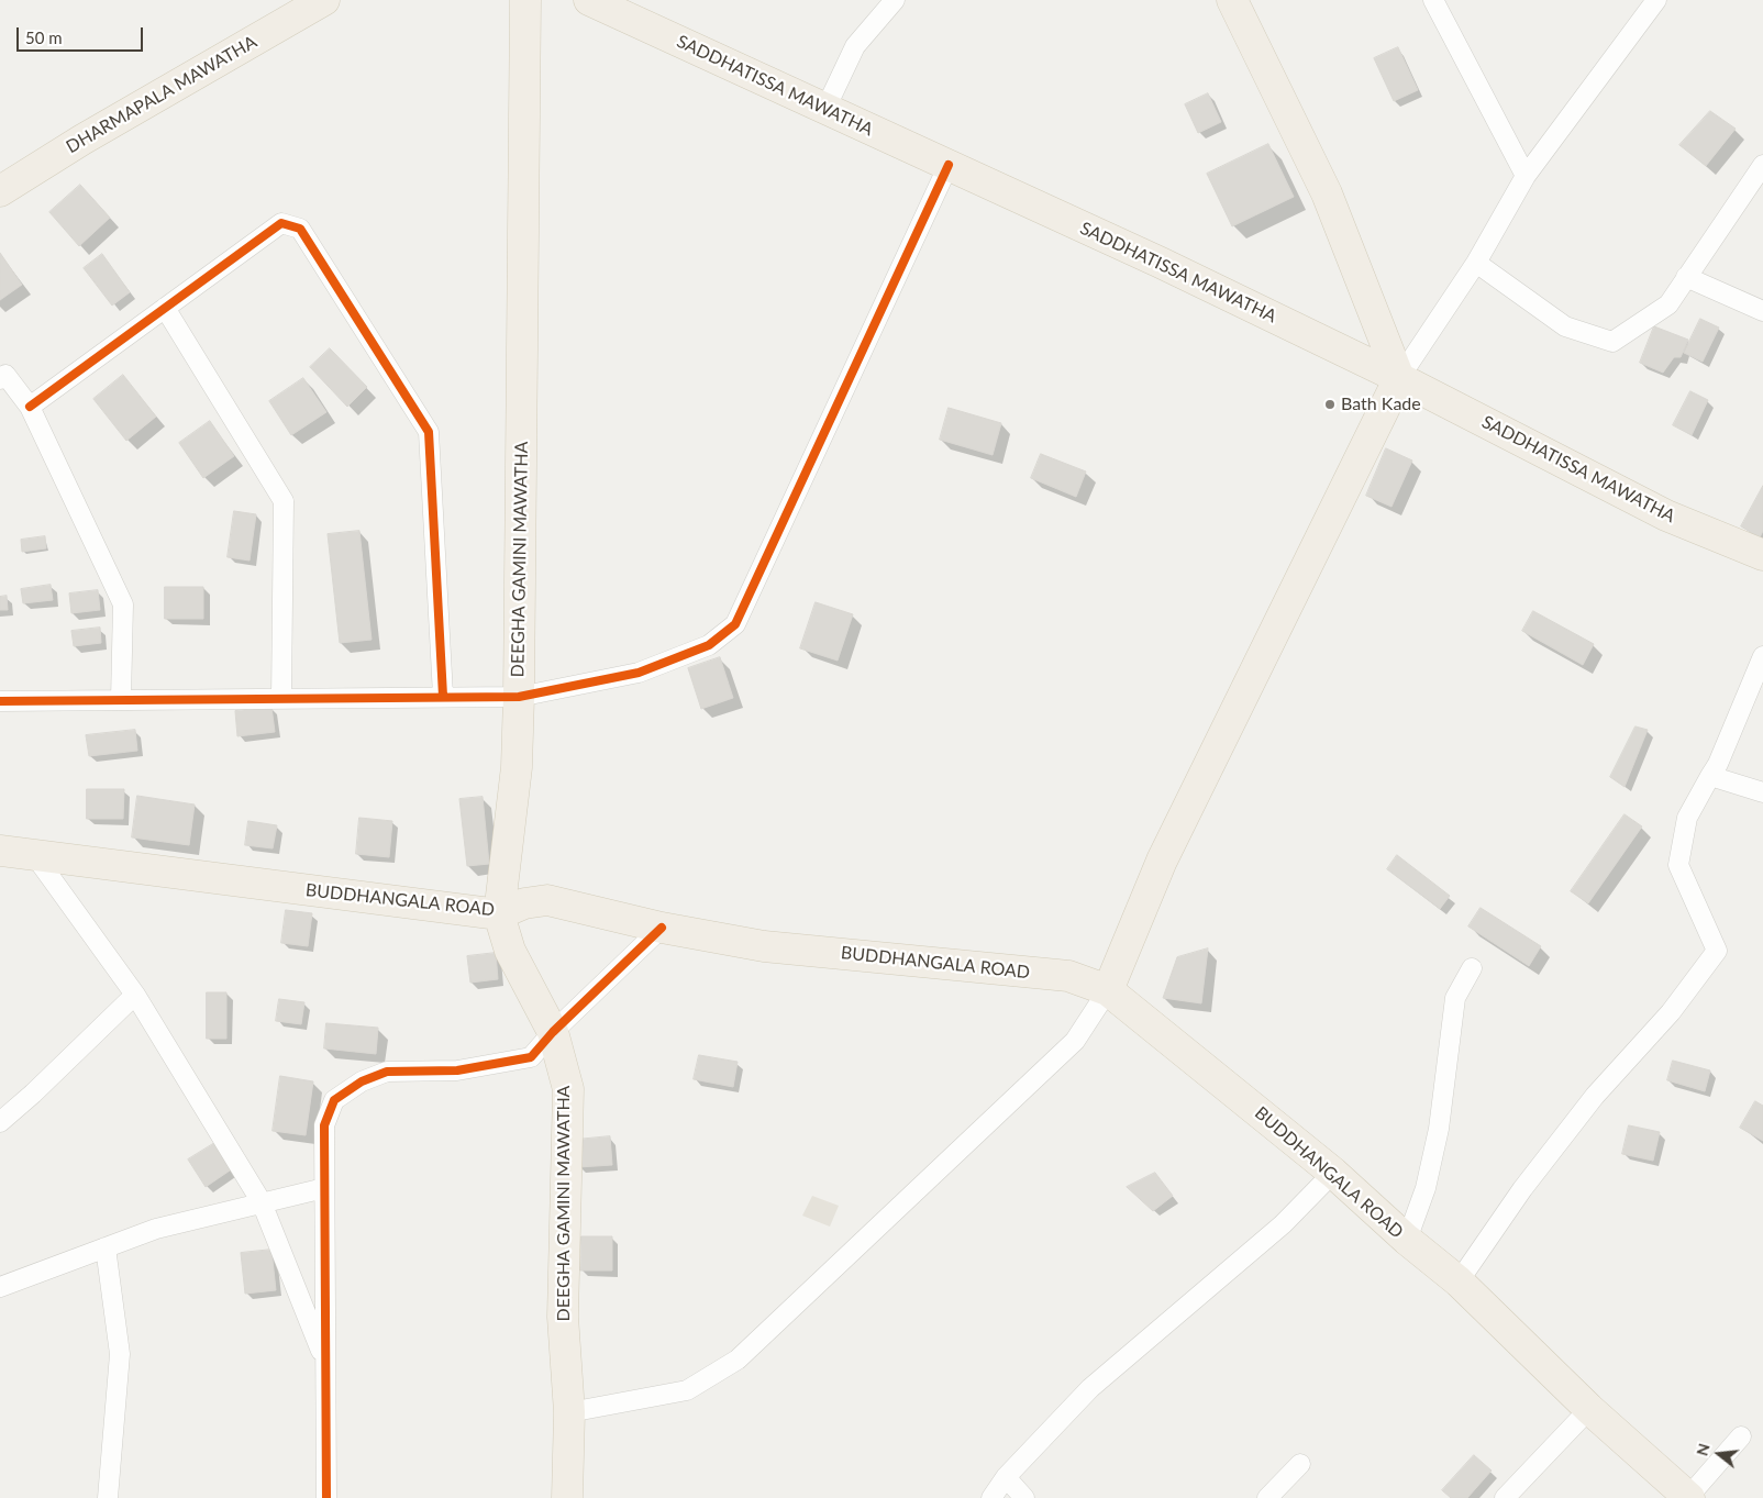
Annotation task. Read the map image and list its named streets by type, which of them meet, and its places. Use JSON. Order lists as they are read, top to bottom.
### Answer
{
  "streets": {
    "main road": [
      "SADDHATISSA MAWATHA",
      "DHARMAPALA MAWATHA",
      "DEEGHA GAMINI MAWATHA",
      "BUDDHANGALA ROAD"
    ]
  },
  "crossings": [
    ["DEEGHA GAMINI MAWATHA", "BUDDHANGALA ROAD"]
  ],
  "places": ["Bath Kade"],
  "scale_bar": "50 m",
  "north": "left"
}
